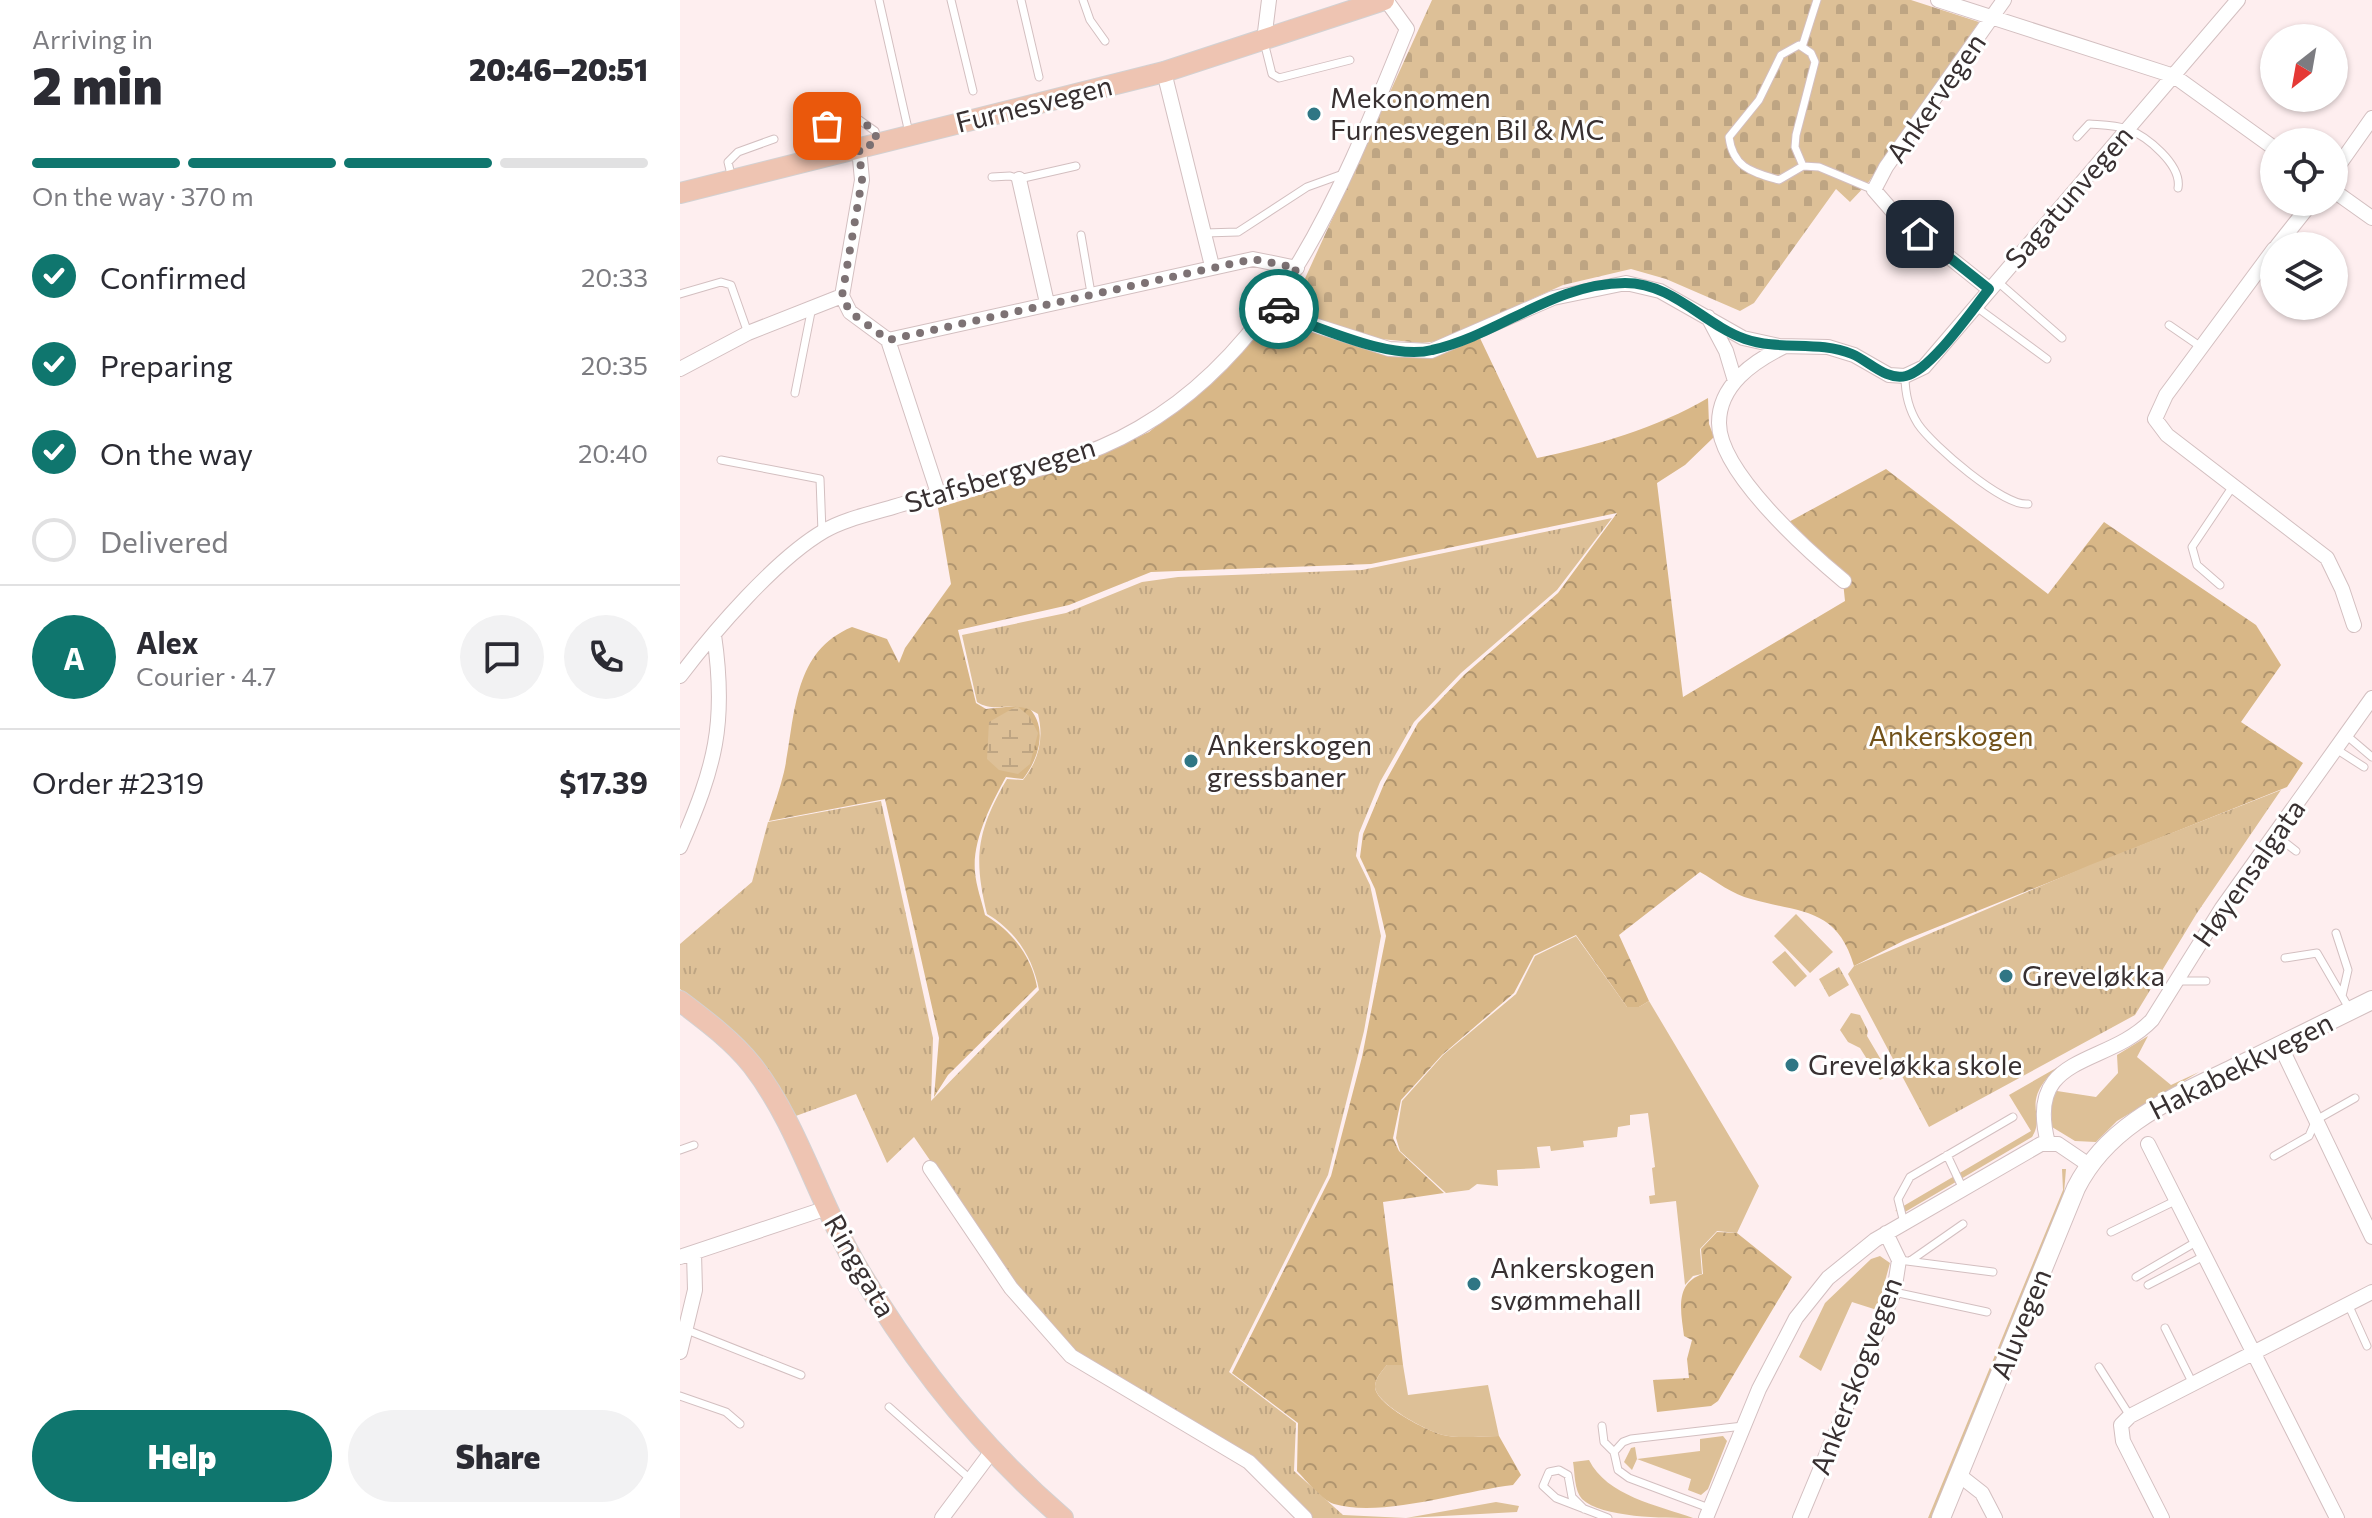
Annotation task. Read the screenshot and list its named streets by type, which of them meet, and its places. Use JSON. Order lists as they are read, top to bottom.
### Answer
{
  "streets": {
    "main road": [
      "Furnesvegen",
      "Hakabekkvegen",
      "Ringgata",
      "Aluvegen"
    ],
    "street": [
      "Ankervegen",
      "Sagatunvegen",
      "Stafsbergvegen",
      "Høyensalgata",
      "Ankerskogvegen"
    ]
  },
  "crossings": [
    ["Ankervegen", "Sagatunvegen"],
    ["Furnesvegen", "Stafsbergvegen"],
    ["Høyensalgata", "Ankerskogvegen"],
    ["Hakabekkvegen", "Aluvegen"]
  ],
  "parks": ["Ankerskogen"],
  "places": [
    "Mekonomen Furnesvegen Bil & MC",
    "Ankerskogen gressbaner",
    "Greveløkka",
    "Greveløkka skole",
    "Ankerskogen svømmehall"
  ],
  "north": "bottom left",
  "page": {
    "heading": ["2 min", "Arriving in", "20:46–20:51"],
    "panel": [
      "Alex",
      "Courier · 4.7",
      "Order #2319",
      "$17.39"
    ],
    "bar": "On the way · 370 m",
    "list": [
      ["Confirmed", "20:33"],
      ["Preparing", "20:35"],
      ["On the way", "20:40"],
      "Delivered"
    ],
    "round": "A",
    "buttons": ["Help", "Share"]
  }
}
